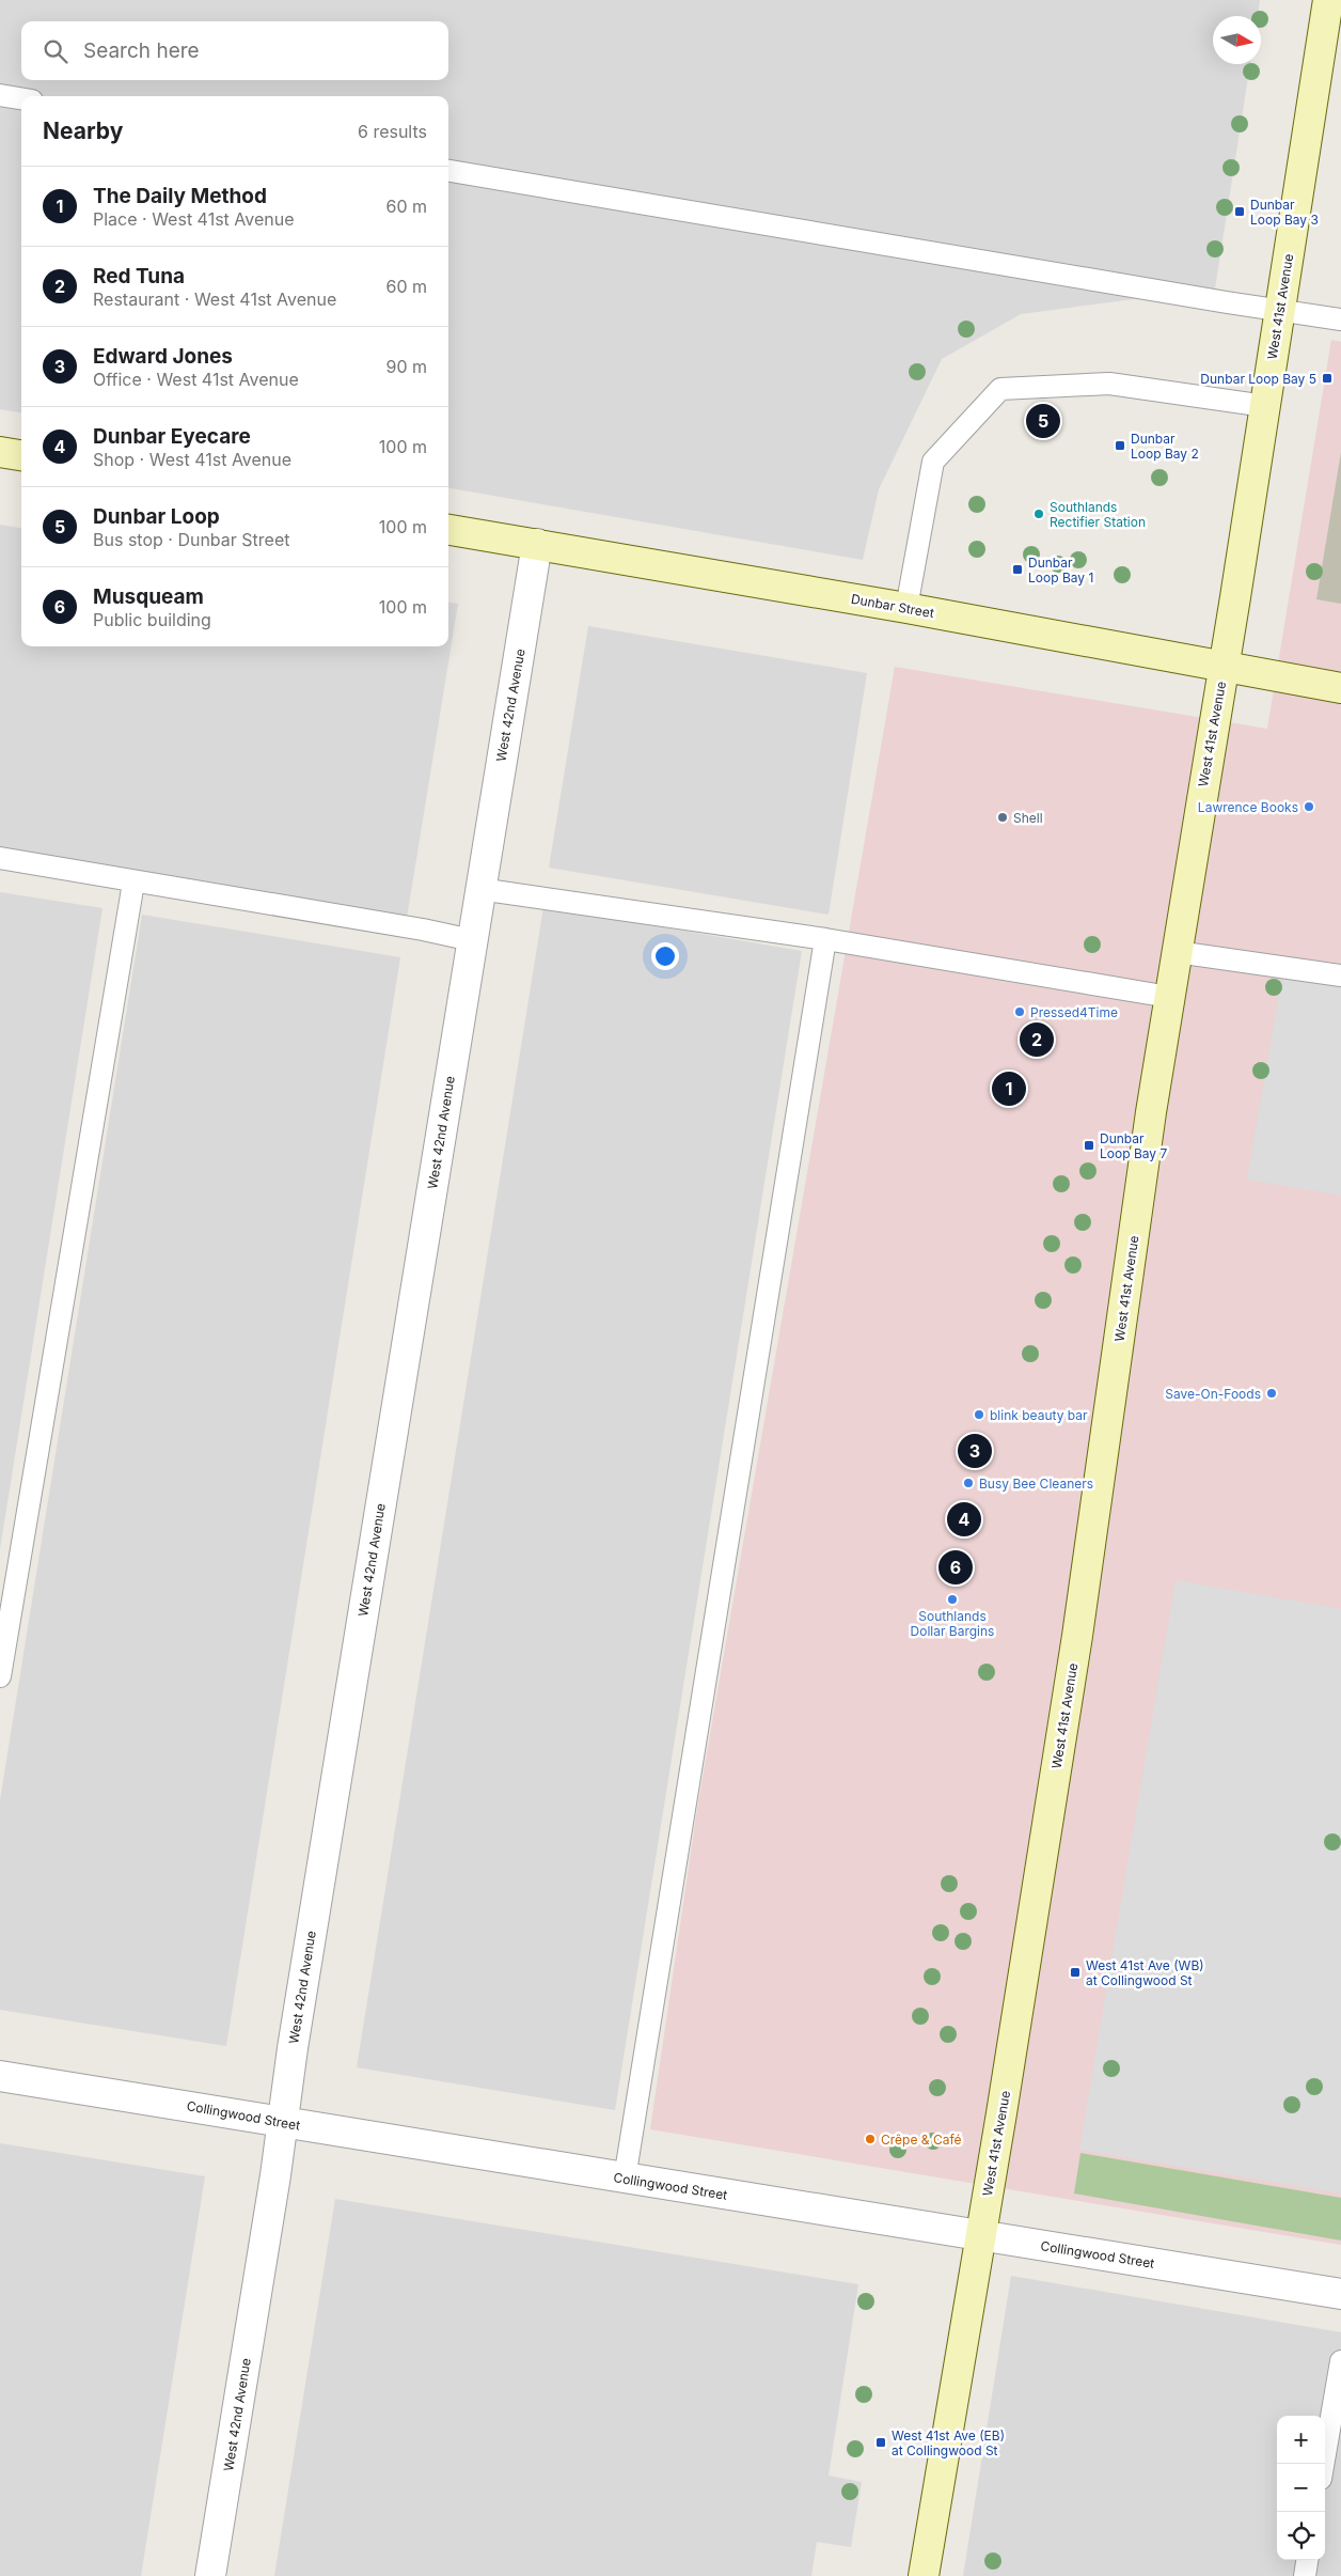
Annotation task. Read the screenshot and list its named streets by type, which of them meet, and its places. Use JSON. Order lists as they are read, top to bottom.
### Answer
{
  "streets": {
    "main road": ["West 41st Avenue", "Dunbar Street"],
    "street": ["West 42nd Avenue", "Collingwood Street"]
  },
  "crossings": [
    ["West 41st Avenue", "Dunbar Street"],
    ["West 41st Avenue", "Collingwood Street"],
    ["Dunbar Street", "West 42nd Avenue"],
    ["West 42nd Avenue", "Collingwood Street"]
  ],
  "places": {
    "transit": [
      "Dunbar Loop Bay 3",
      "Dunbar Loop Bay 5",
      "Dunbar Loop Bay 2",
      "Dunbar Loop Bay 1",
      "Dunbar Loop Bay 7",
      "West 41st Ave (WB) at Collingwood St",
      "West 41st Ave (EB) at Collingwood St"
    ],
    "other": [
      "Southlands Rectifier Station",
      "Lawrence Books",
      "Shell",
      "Pressed4Time",
      "Save-On-Foods",
      "blink beauty bar",
      "Busy Bee Cleaners",
      "Southlands Dollar Bargins",
      "Crêpe & Café"
    ]
  },
  "north": "right",
  "page": {
    "search": "Search here",
    "heading": ["Nearby", "6 results"],
    "list": [
      {
        "mark": "1",
        "name": "The Daily Method",
        "note": "Place · West 41st Avenue",
        "value": "60 m"
      },
      {
        "mark": "2",
        "name": "Red Tuna",
        "note": "Restaurant · West 41st Avenue",
        "value": "60 m"
      },
      {
        "mark": "3",
        "name": "Edward Jones",
        "note": "Office · West 41st Avenue",
        "value": "90 m"
      },
      {
        "mark": "4",
        "name": "Dunbar Eyecare",
        "note": "Shop · West 41st Avenue",
        "value": "100 m"
      },
      {
        "mark": "5",
        "name": "Dunbar Loop",
        "note": "Bus stop · Dunbar Street",
        "value": "100 m"
      },
      {
        "mark": "6",
        "name": "Musqueam",
        "note": "Public building",
        "value": "100 m"
      }
    ],
    "pins": [
      "5",
      "2",
      "1",
      "3",
      "4",
      "6"
    ],
    "map_buttons": ["+", "−"]
  }
}
